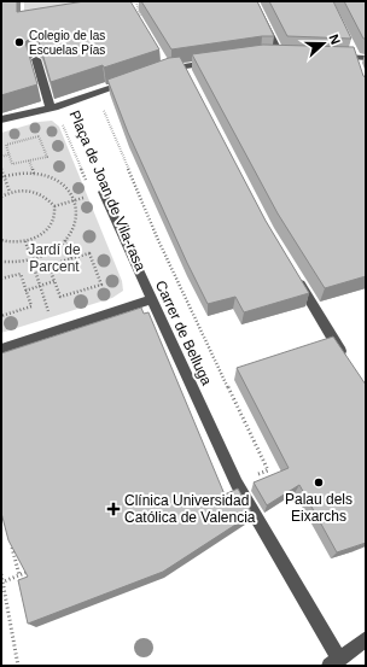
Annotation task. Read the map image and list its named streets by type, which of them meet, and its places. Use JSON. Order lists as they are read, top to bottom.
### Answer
{
  "streets": {
    "street": ["Carrer de Belluga"],
    "path": ["Plaça de Joan de Vila-rasa"]
  },
  "crossings": [
    ["Plaça de Joan de Vila-rasa", "Carrer de Belluga"]
  ],
  "parks": ["Jardí de Parcent"],
  "places": {
    "other": ["Colegio de las Escuelas Pías", "Palau dels Eixarchs"],
    "health": ["Clínica Universidad Católica de Valencia"]
  },
  "north": "right"
}
